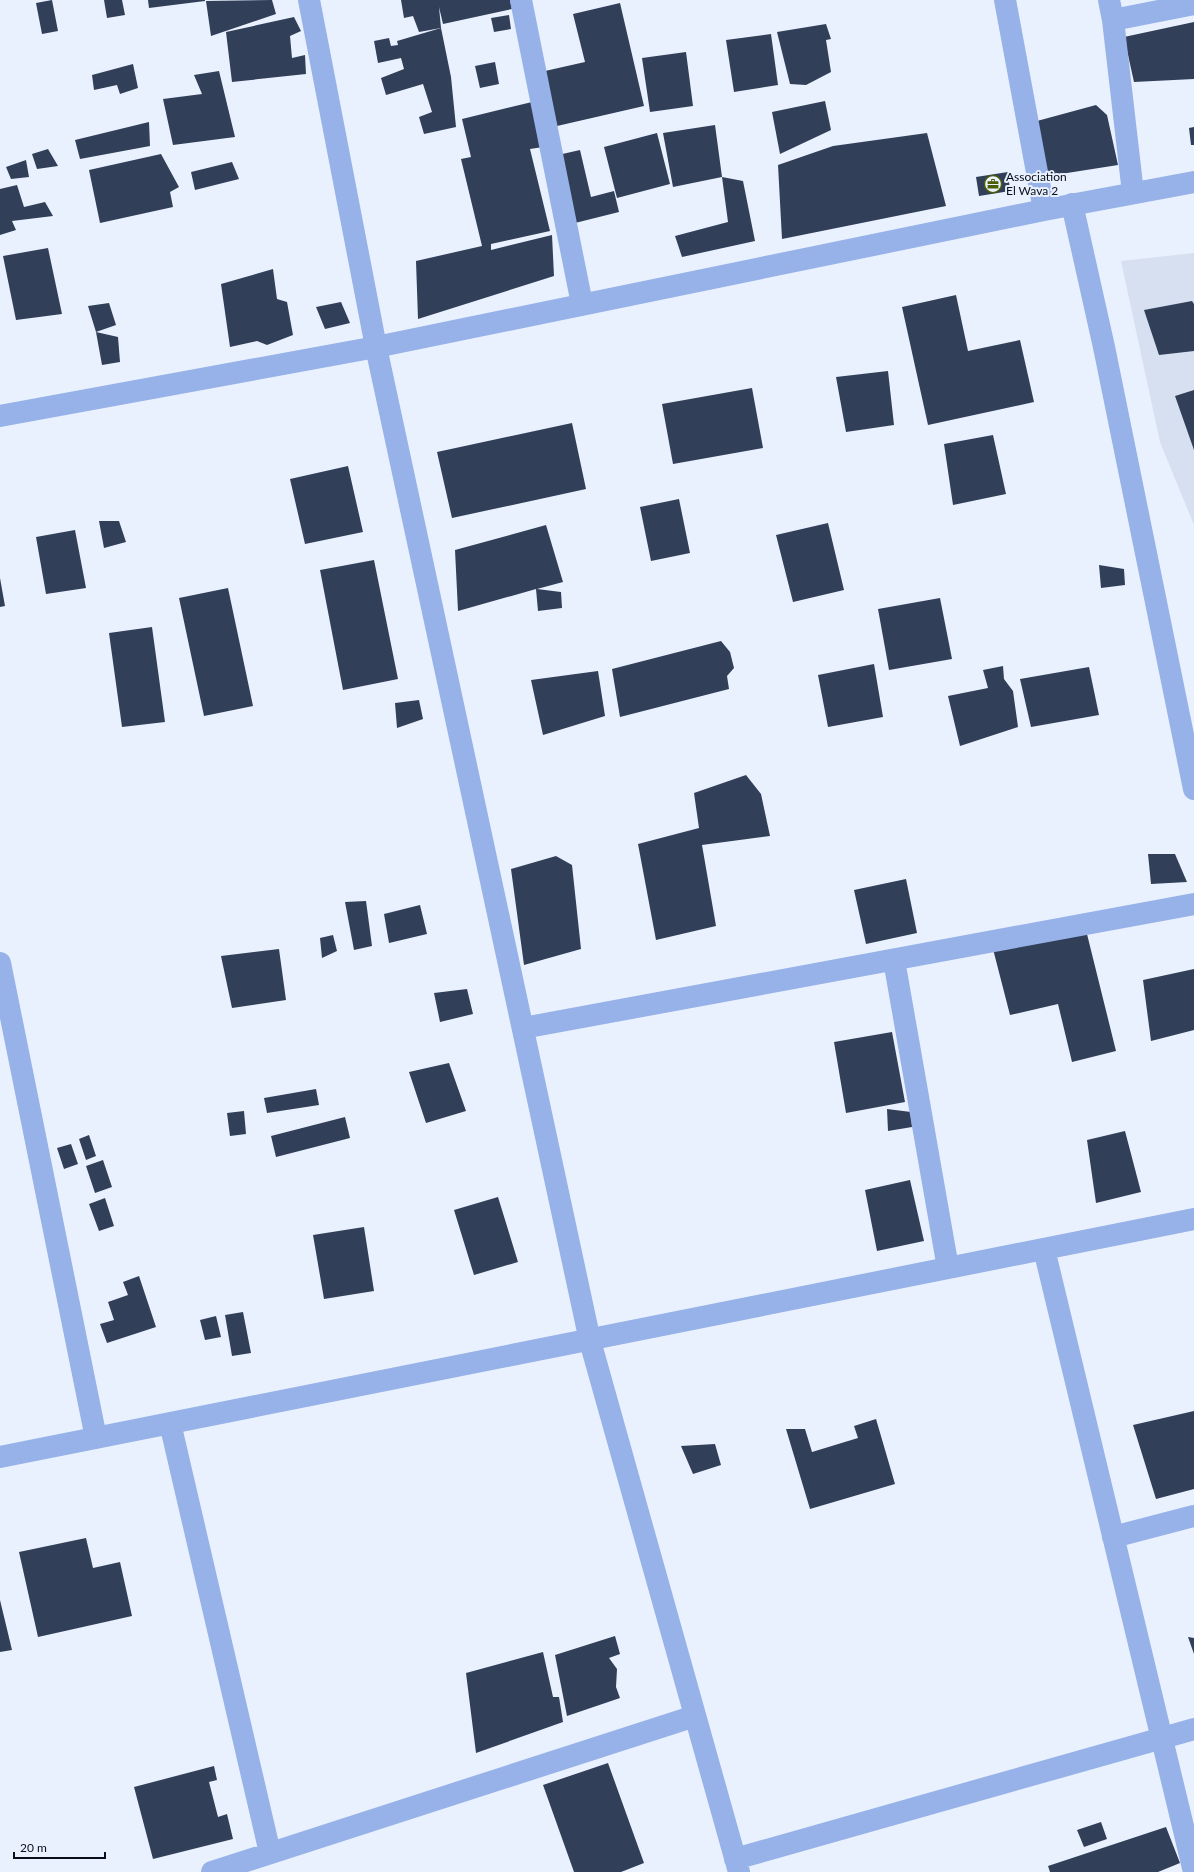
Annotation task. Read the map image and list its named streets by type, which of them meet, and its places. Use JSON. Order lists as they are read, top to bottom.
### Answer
{
  "places": {
    "office": ["Association El Wava 2"]
  },
  "scale_bar": "20 m"
}
